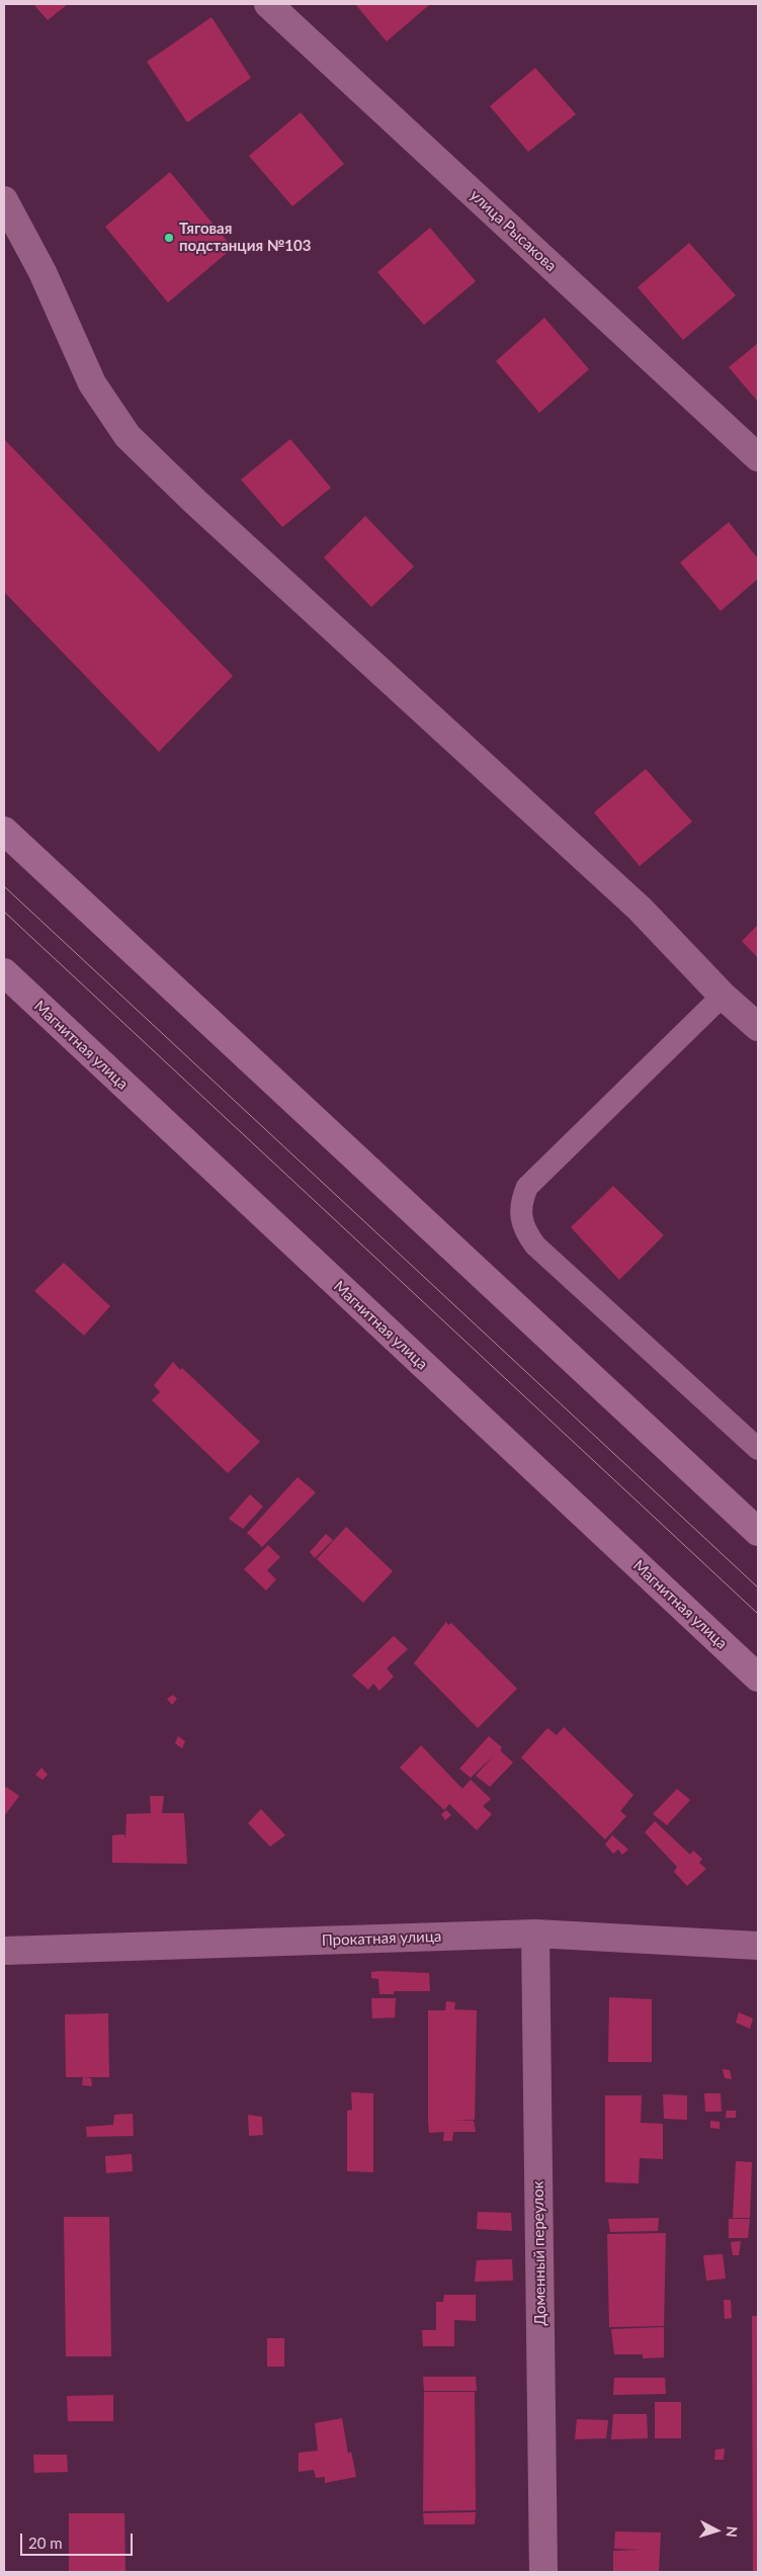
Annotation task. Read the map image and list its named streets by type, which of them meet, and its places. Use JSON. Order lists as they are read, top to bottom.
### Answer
{
  "streets": {
    "main road": ["Магнитная улица"],
    "street": ["улица Рысакова", "Прокатная улица", "Доменный переулок"]
  },
  "crossings": [
    ["Прокатная улица", "Доменный переулок"]
  ],
  "places": ["Тяговая подстанция №103"],
  "scale_bar": "20 m",
  "north": "right"
}
